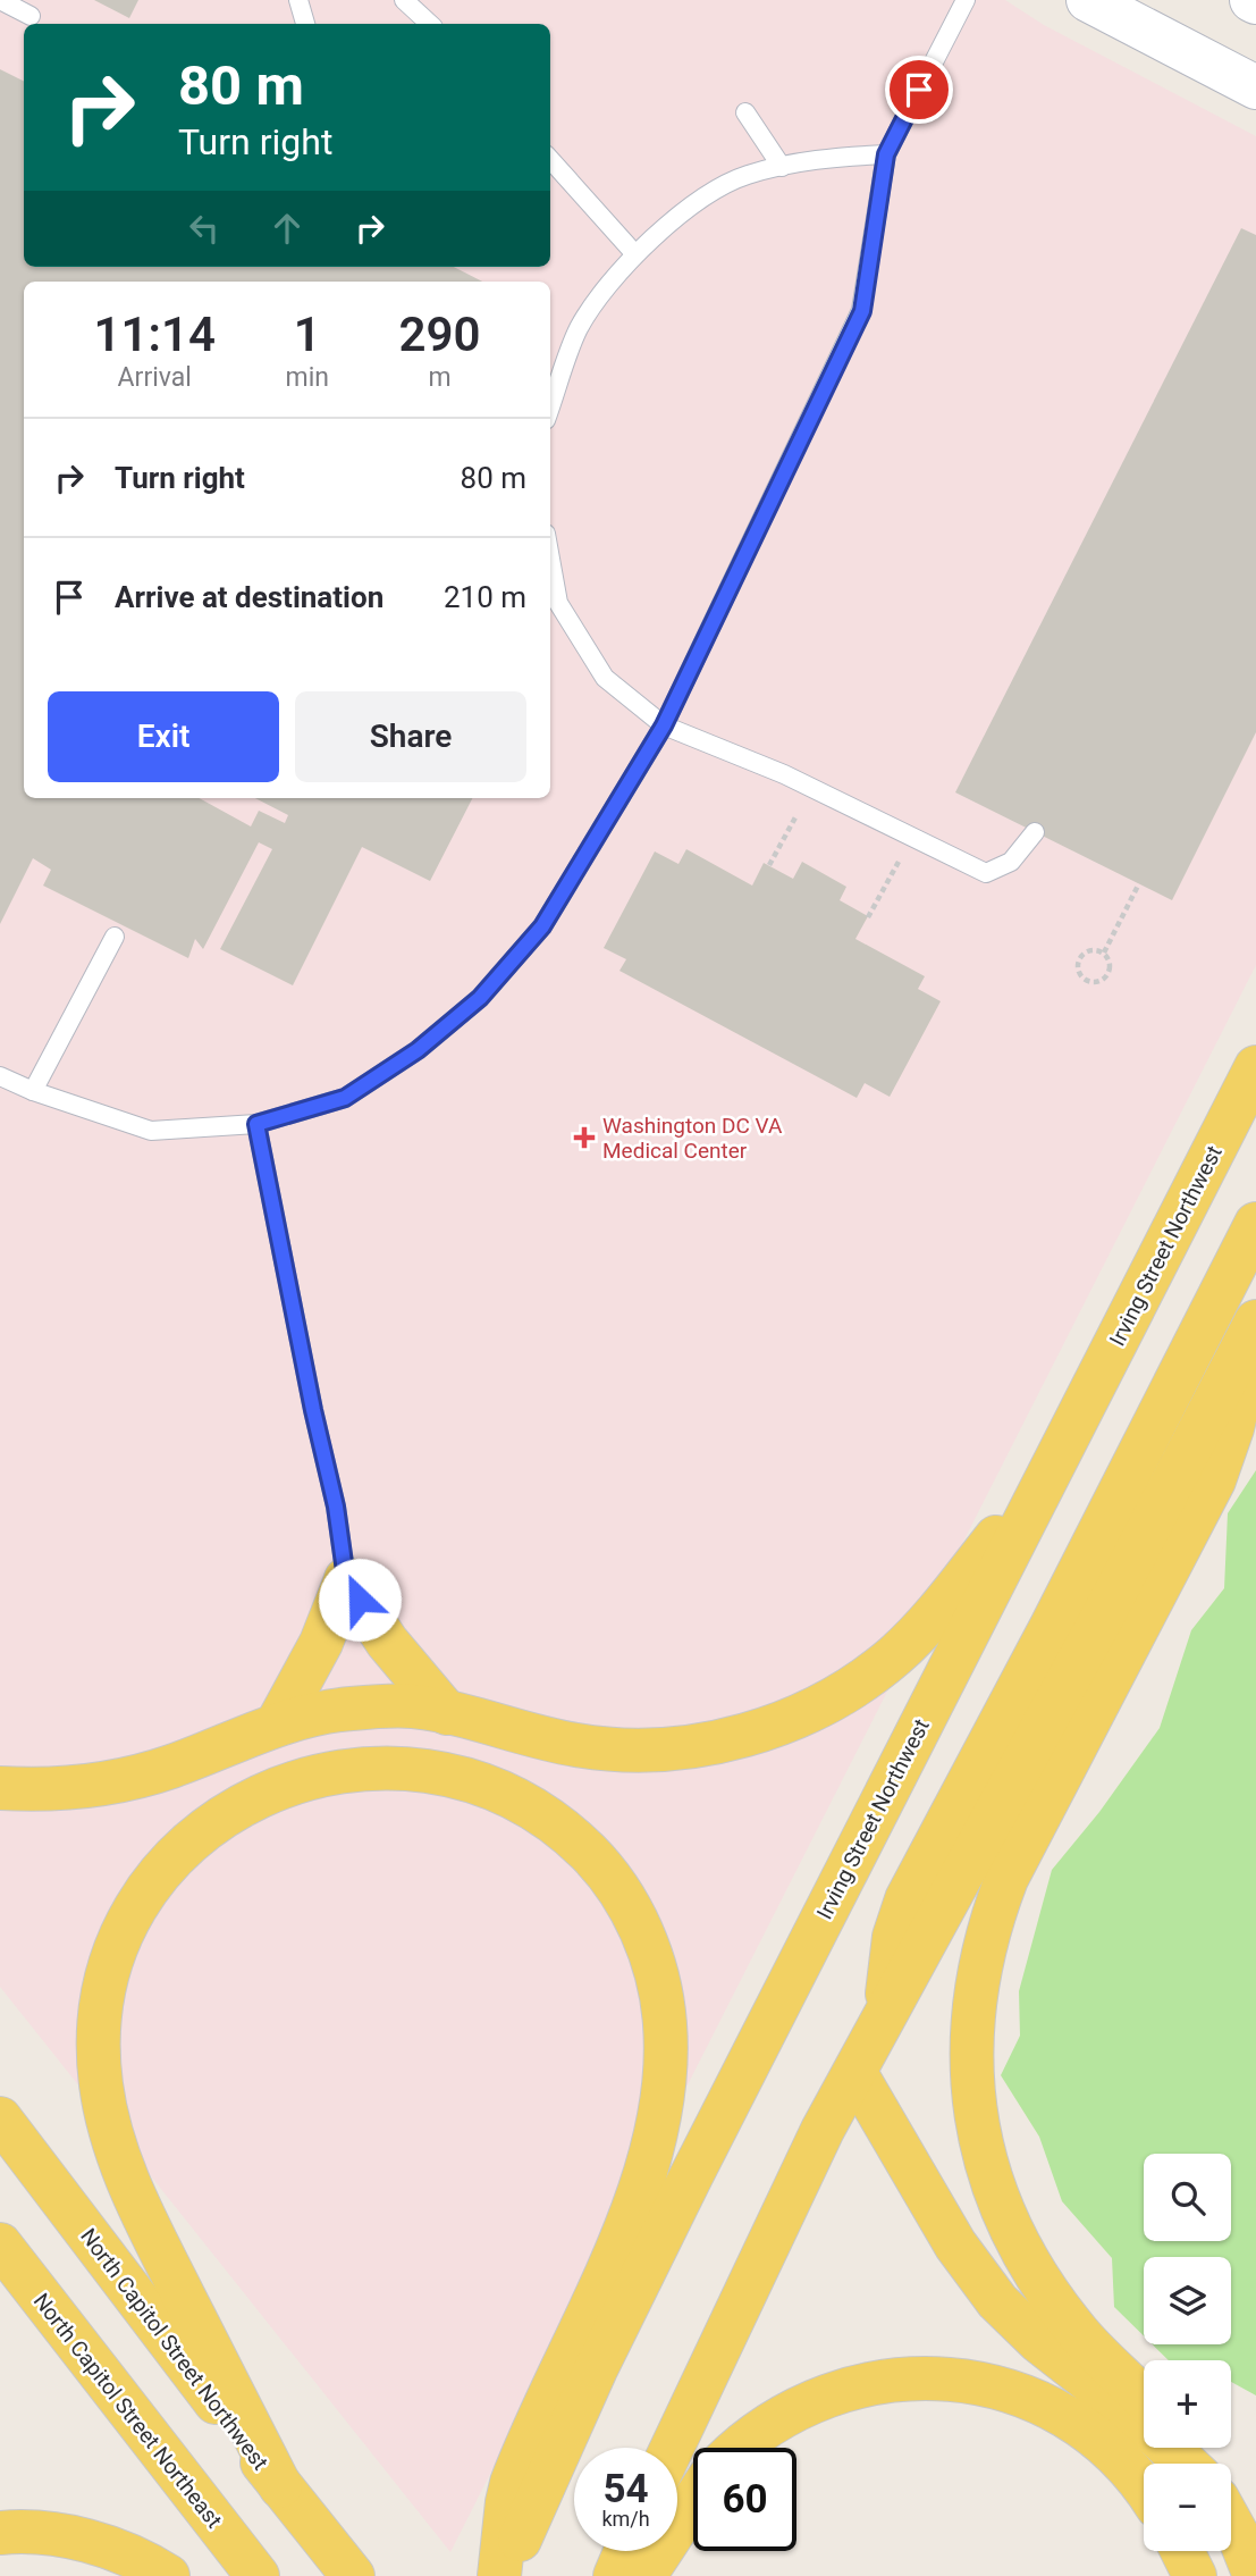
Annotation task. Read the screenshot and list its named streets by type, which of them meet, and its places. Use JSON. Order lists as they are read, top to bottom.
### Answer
{
  "streets": {
    "main road": ["Irving Street Northwest", "North Capitol Street Northwest", "North Capitol Street Northeast"]
  },
  "places": {
    "health": ["Washington DC VA Medical Center"]
  },
  "page": {
    "turn": ["80 m", "Turn right"],
    "eta": [
      "11:14",
      "Arrival",
      "1",
      "min",
      "290",
      "m"
    ],
    "list": [
      {
        "name": "Turn right",
        "value": "80 m"
      },
      {
        "name": "Arrive at destination",
        "value": "210 m"
      }
    ],
    "buttons": ["Exit", "Share"],
    "map_buttons": ["+", "−"],
    "speed": "54 km/h",
    "limit": "60"
  }
}
